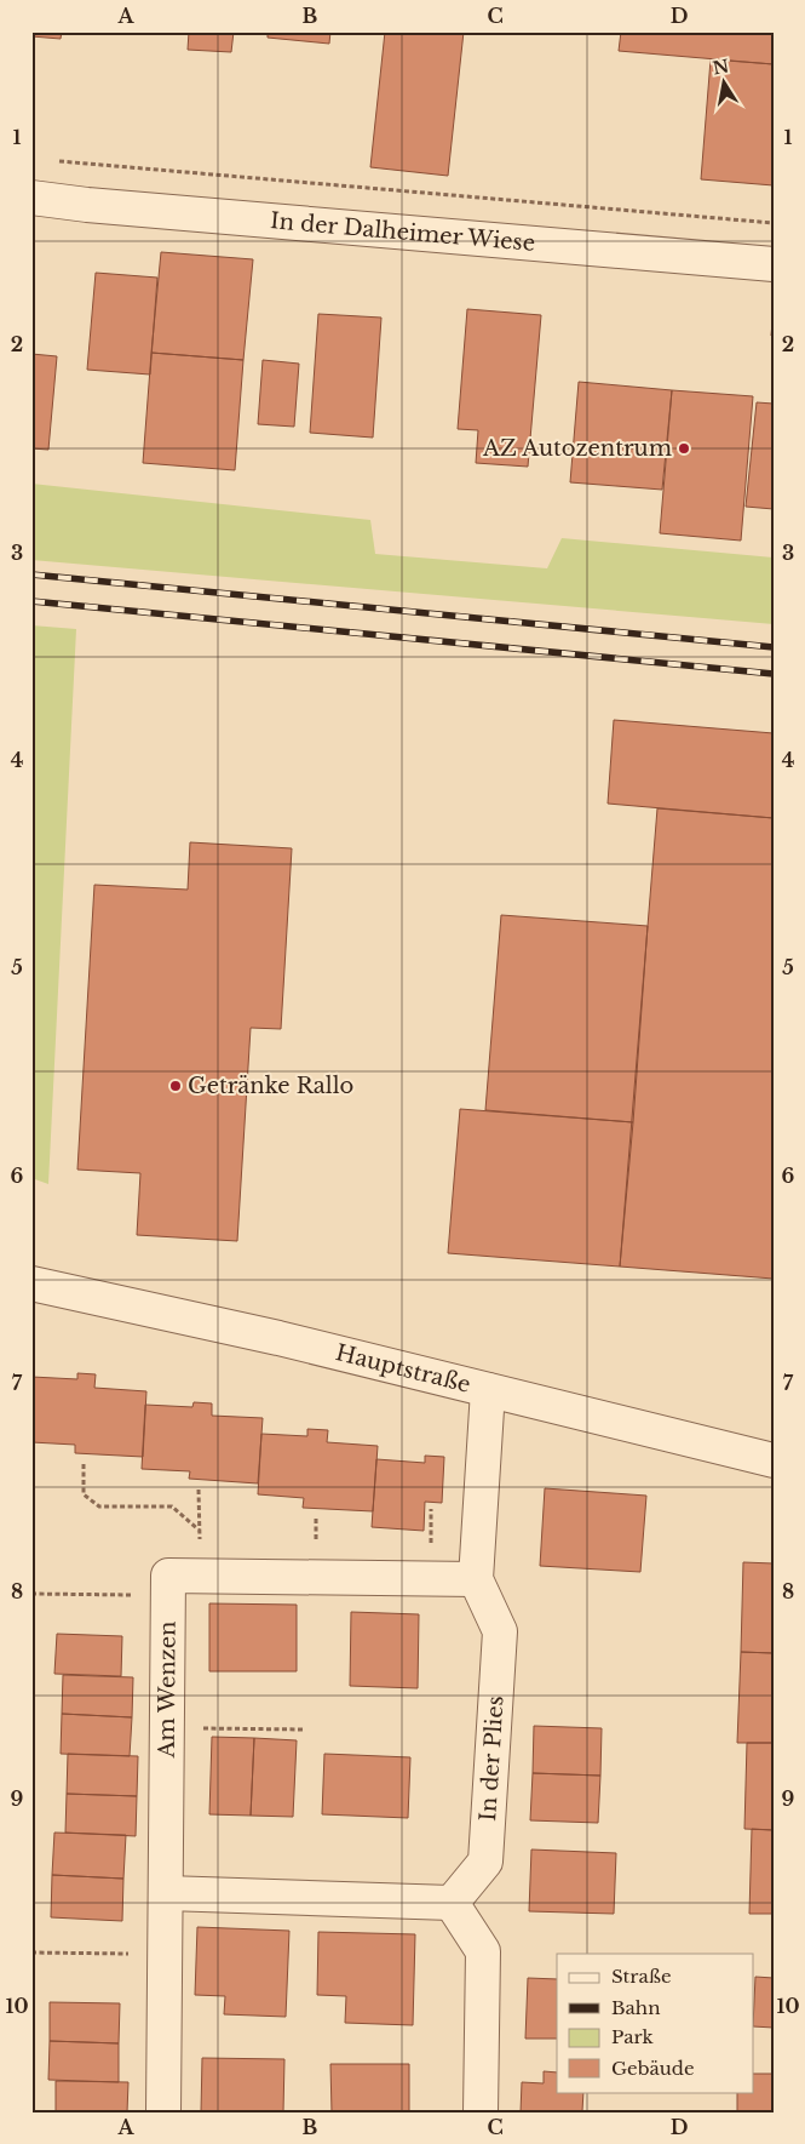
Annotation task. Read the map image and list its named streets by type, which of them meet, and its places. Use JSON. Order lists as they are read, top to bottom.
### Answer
{
  "streets": {
    "street": [
      "In der Dalheimer Wiese",
      "Hauptstraße",
      "Am Wenzen",
      "In der Plies"
    ]
  },
  "crossings": [
    ["Am Wenzen", "In der Plies"]
  ],
  "places": ["AZ Autozentrum", "Getränke Rallo"],
  "legend": [
    "Straße",
    "Bahn",
    "Park",
    "Gebäude"
  ],
  "north": "top",
  "grid": {
    "columns": [
      "A",
      "B",
      "C",
      "D"
    ],
    "rows": [
      "1",
      "2",
      "3",
      "4",
      "5",
      "6",
      "7",
      "8",
      "9",
      "10"
    ]
  }
}
